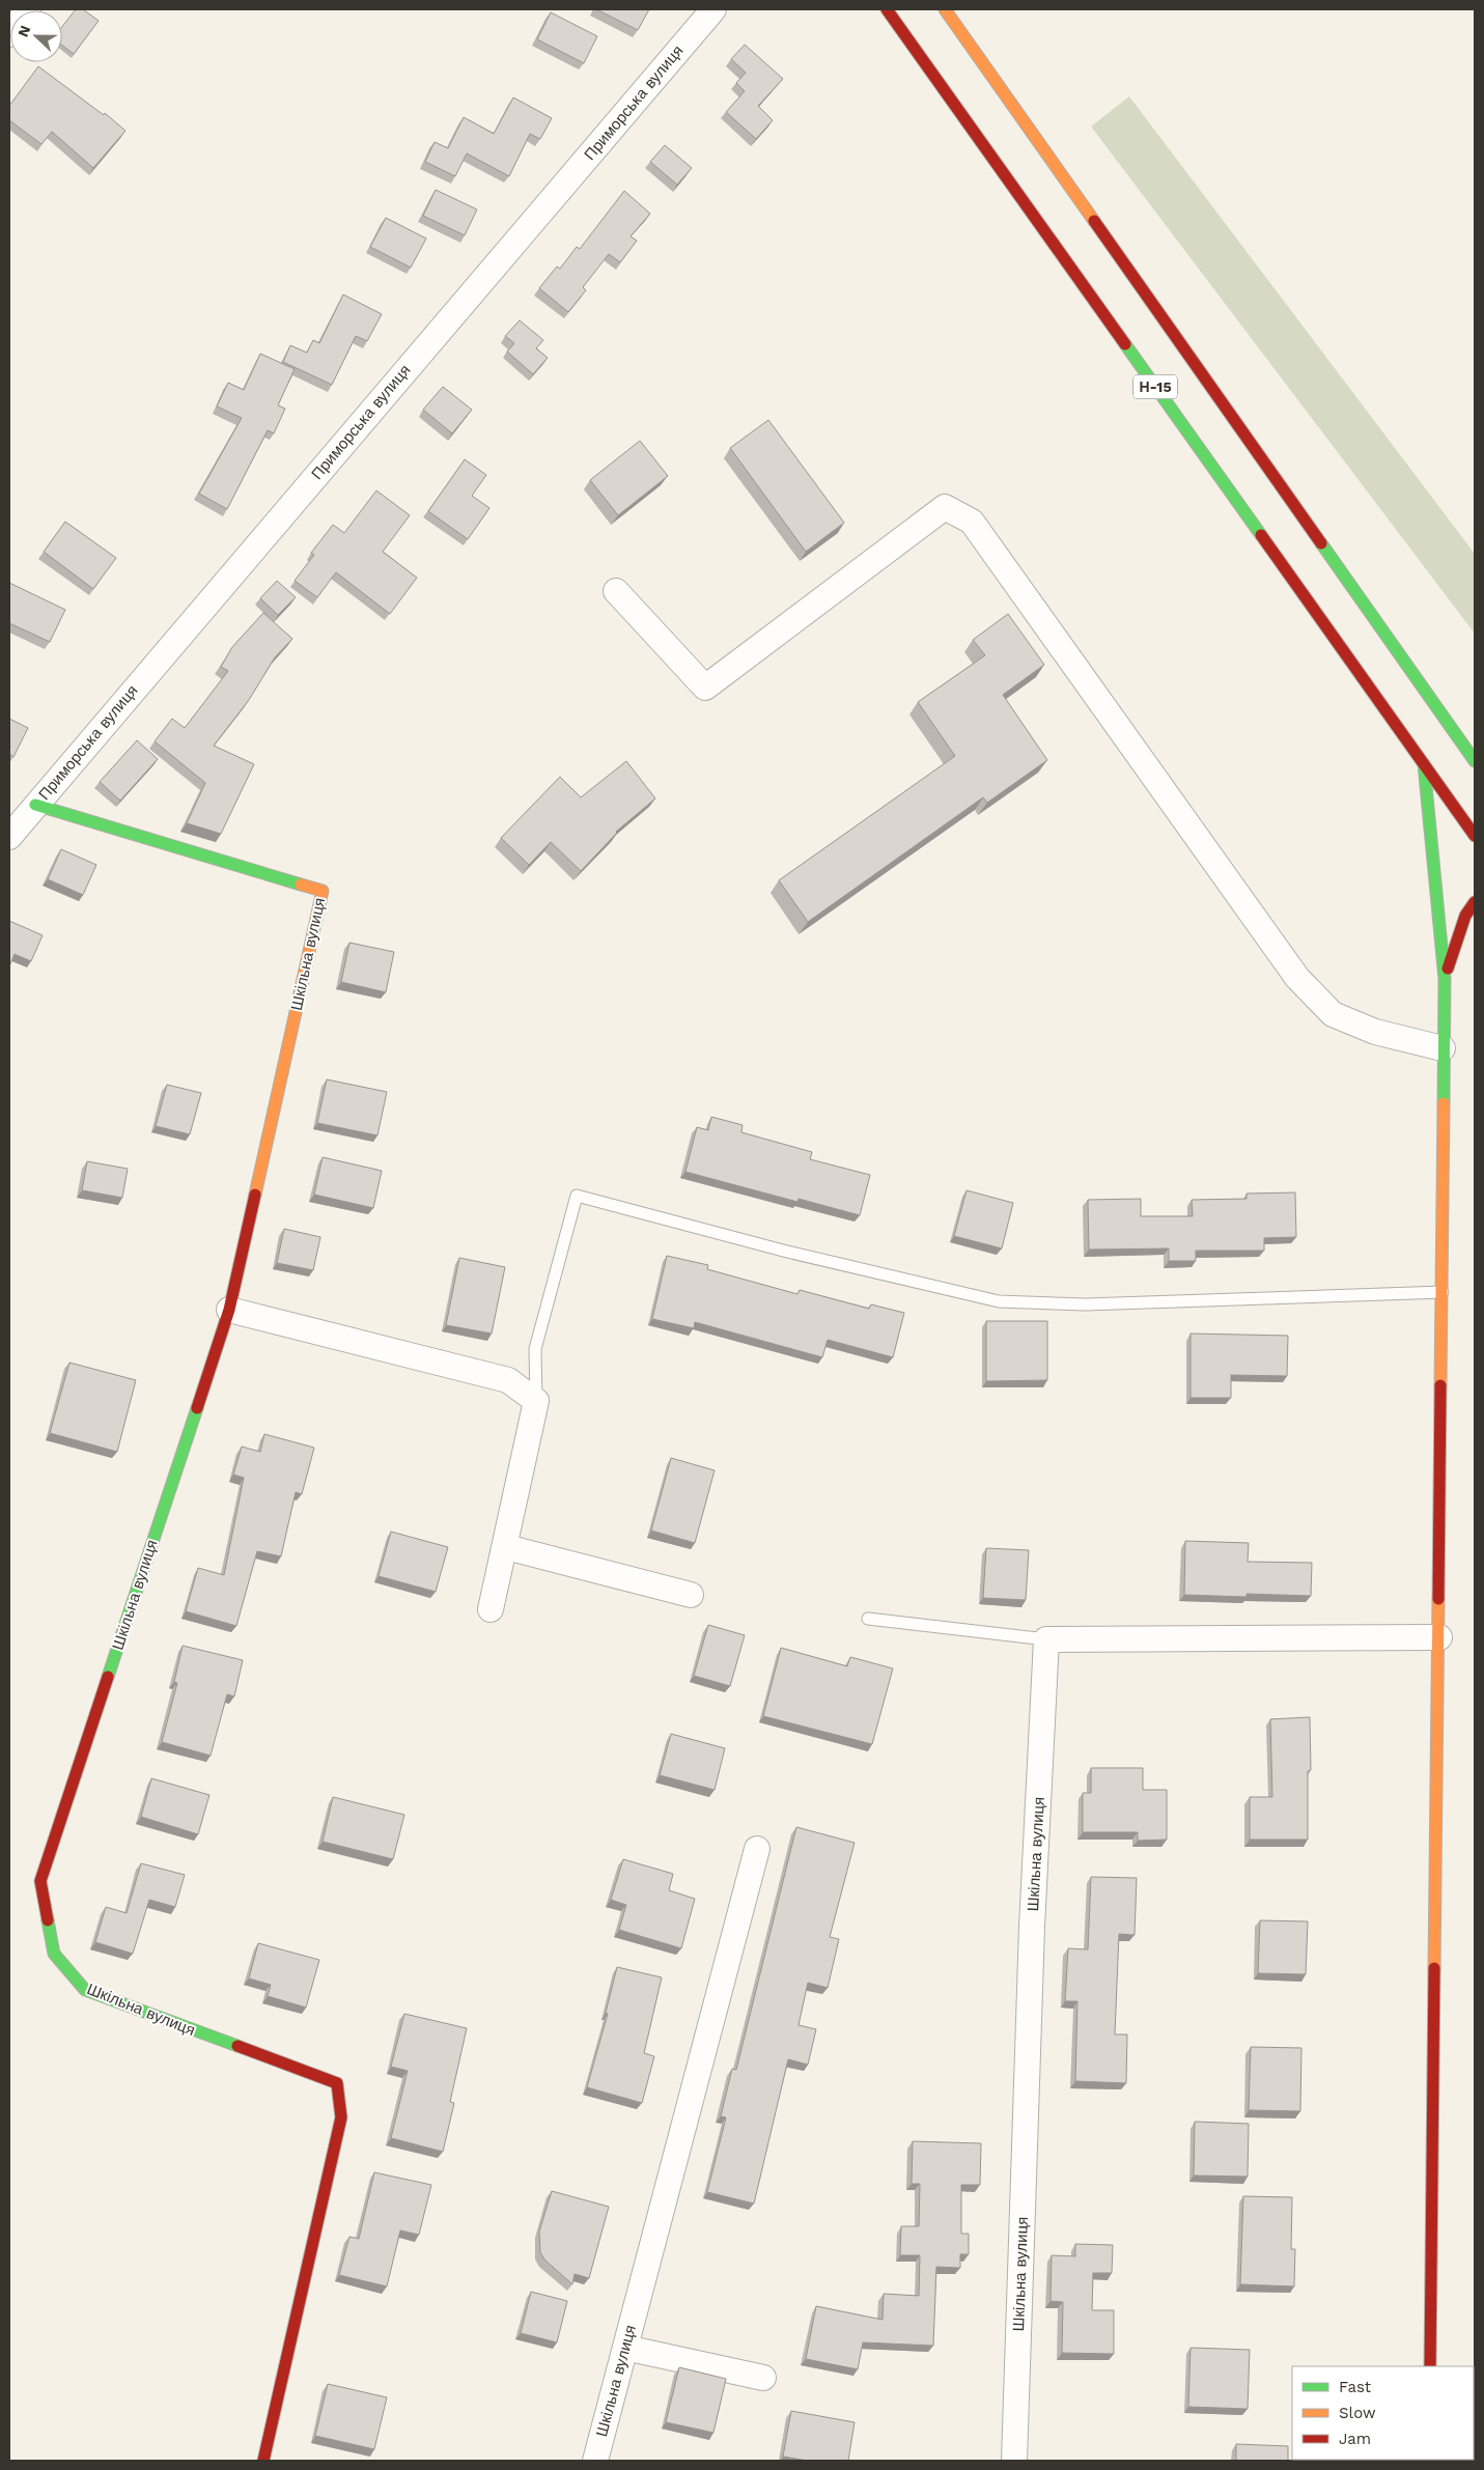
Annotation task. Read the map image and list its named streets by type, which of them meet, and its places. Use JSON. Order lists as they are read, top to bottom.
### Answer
{
  "streets": {
    "main road": ["Н-15", "Шкільна вулиця"],
    "street": ["Приморська вулиця"]
  },
  "crossings": [
    ["Приморська вулиця", "Шкільна вулиця"]
  ],
  "legend": ["Fast", "Slow", "Jam"],
  "north": "left"
}
